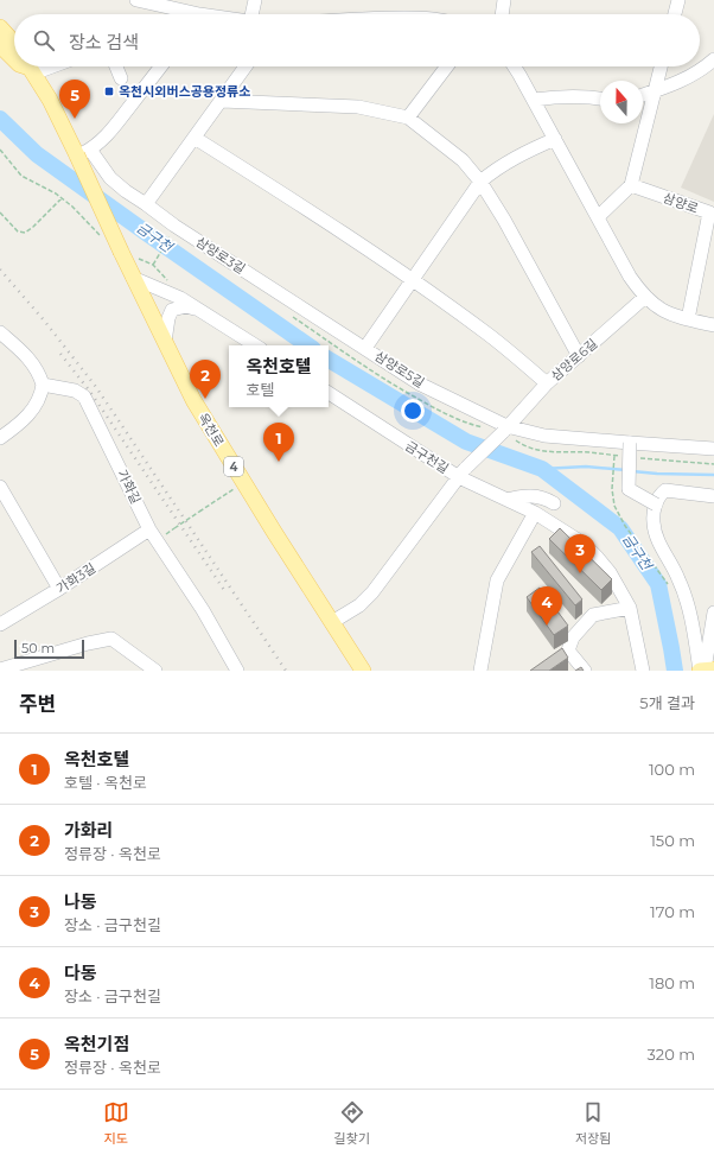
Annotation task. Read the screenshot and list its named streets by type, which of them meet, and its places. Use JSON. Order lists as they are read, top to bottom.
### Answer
{
  "streets": {
    "main road": ["옥천로", "4"],
    "street": [
      "삼양로",
      "삼양로3길",
      "삼양로6길",
      "삼양로5길",
      "금구천길",
      "가화길",
      "가화3길"
    ]
  },
  "crossings": [
    ["삼양로3길", "삼양로5길"],
    ["삼양로3길", "4"],
    ["삼양로6길", "삼양로5길"],
    ["삼양로6길", "금구천길"],
    ["옥천로", "4"],
    ["가화길", "가화3길"]
  ],
  "water": ["금구천"],
  "places": {
    "transit": ["옥천시외버스공용정류소"]
  },
  "scale_bar": "50 m",
  "north": "top",
  "page": {
    "search": "장소 검색",
    "pins": [
      "5",
      "2",
      "1",
      "3",
      "4"
    ],
    "popup": ["옥천호텔", "호텔"],
    "scale": "50 m",
    "heading": ["주변", "5개 결과"],
    "list": [
      {
        "mark": "1",
        "name": "옥천호텔",
        "note": "호텔 · 옥천로",
        "value": "100 m"
      },
      {
        "mark": "2",
        "name": "가화리",
        "note": "정류장 · 옥천로",
        "value": "150 m"
      },
      {
        "mark": "3",
        "name": "나동",
        "note": "장소 · 금구천길",
        "value": "170 m"
      },
      {
        "mark": "4",
        "name": "다동",
        "note": "장소 · 금구천길",
        "value": "180 m"
      },
      {
        "mark": "5",
        "name": "옥천기점",
        "note": "정류장 · 옥천로",
        "value": "320 m"
      }
    ],
    "nav": ["지도", "길찾기", "저장됨"]
  }
}
